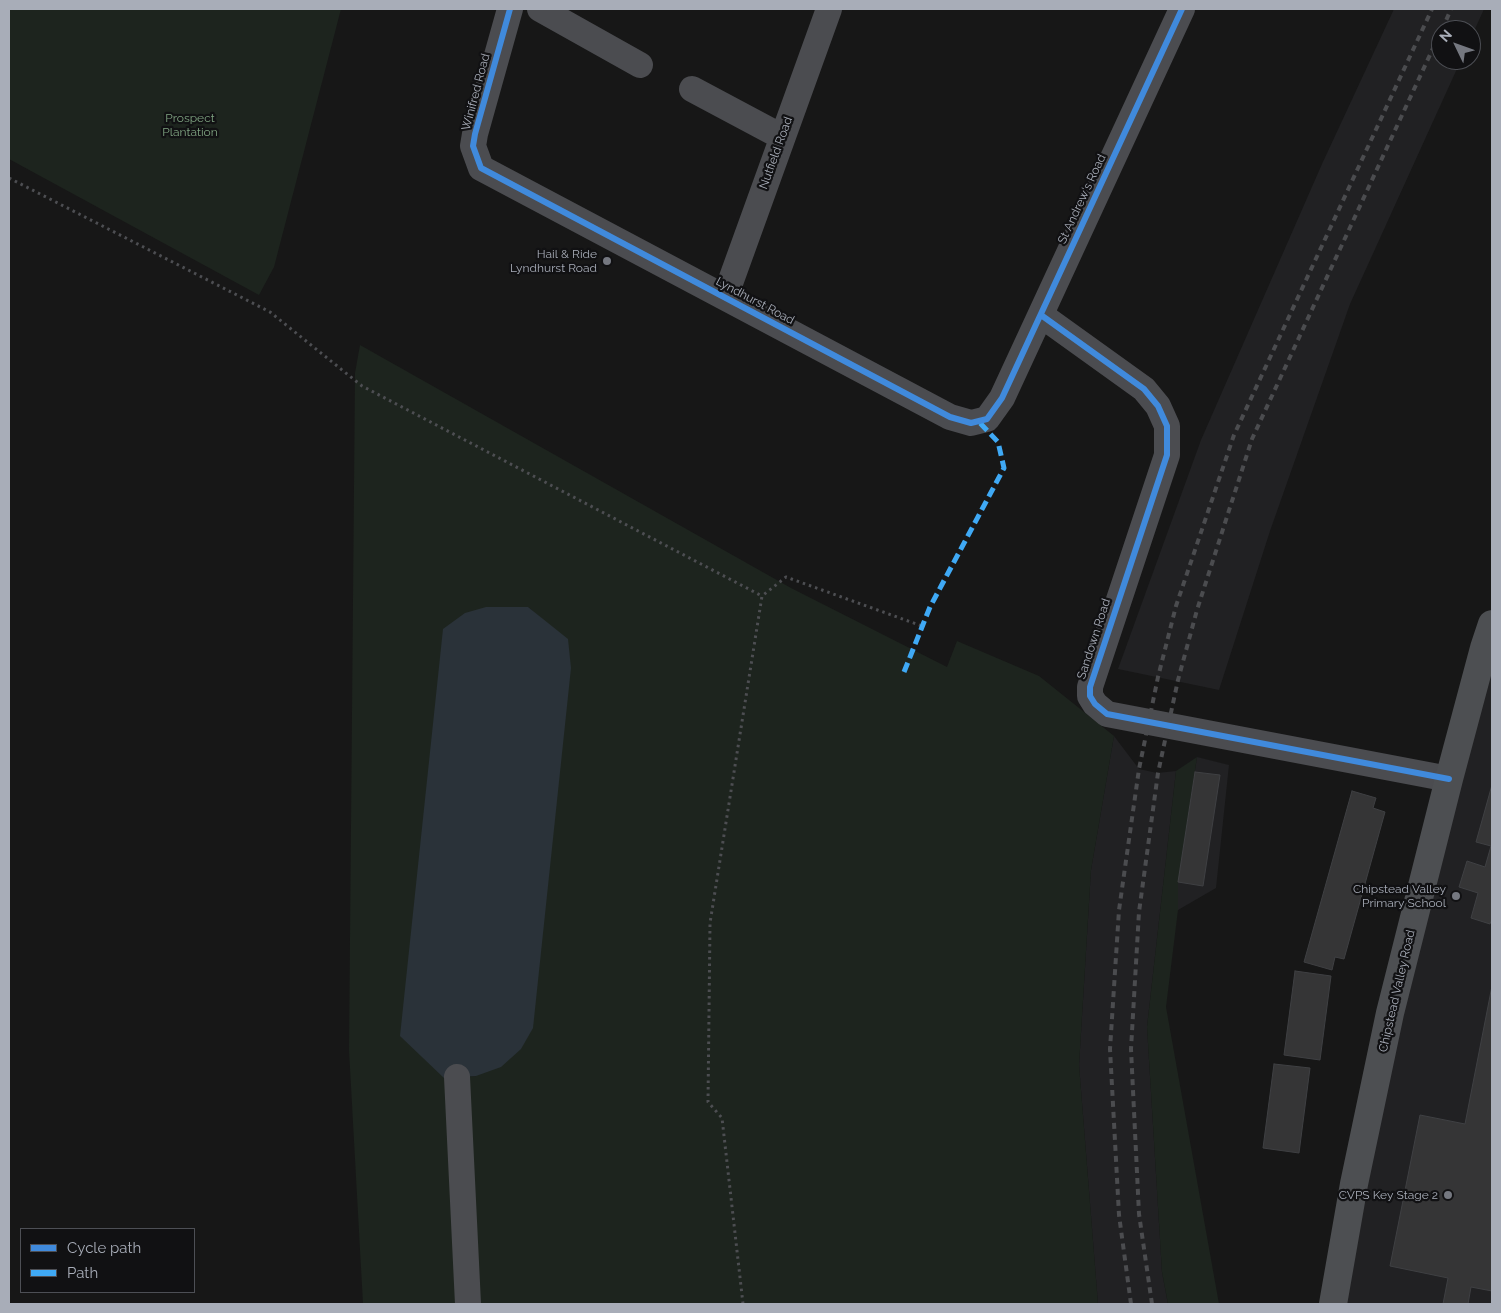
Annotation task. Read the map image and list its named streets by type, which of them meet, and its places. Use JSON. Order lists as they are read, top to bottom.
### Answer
{
  "streets": {
    "main road": ["Chipstead Valley Road"],
    "street": [
      "Winifred Road",
      "Nutfield Road",
      "St Andrew's Road",
      "Lyndhurst Road",
      "Sandown Road"
    ]
  },
  "crossings": [
    ["Winifred Road", "Lyndhurst Road"],
    ["Nutfield Road", "Lyndhurst Road"],
    ["St Andrew's Road", "Lyndhurst Road"],
    ["St Andrew's Road", "Sandown Road"],
    ["Sandown Road", "Chipstead Valley Road"]
  ],
  "parks": ["Prospect Plantation"],
  "places": ["Hail & Ride Lyndhurst Road", "Chipstead Valley Primary School", "CVPS Key Stage 2"],
  "legend": ["Cycle path", "Path"],
  "north": "top left"
}
